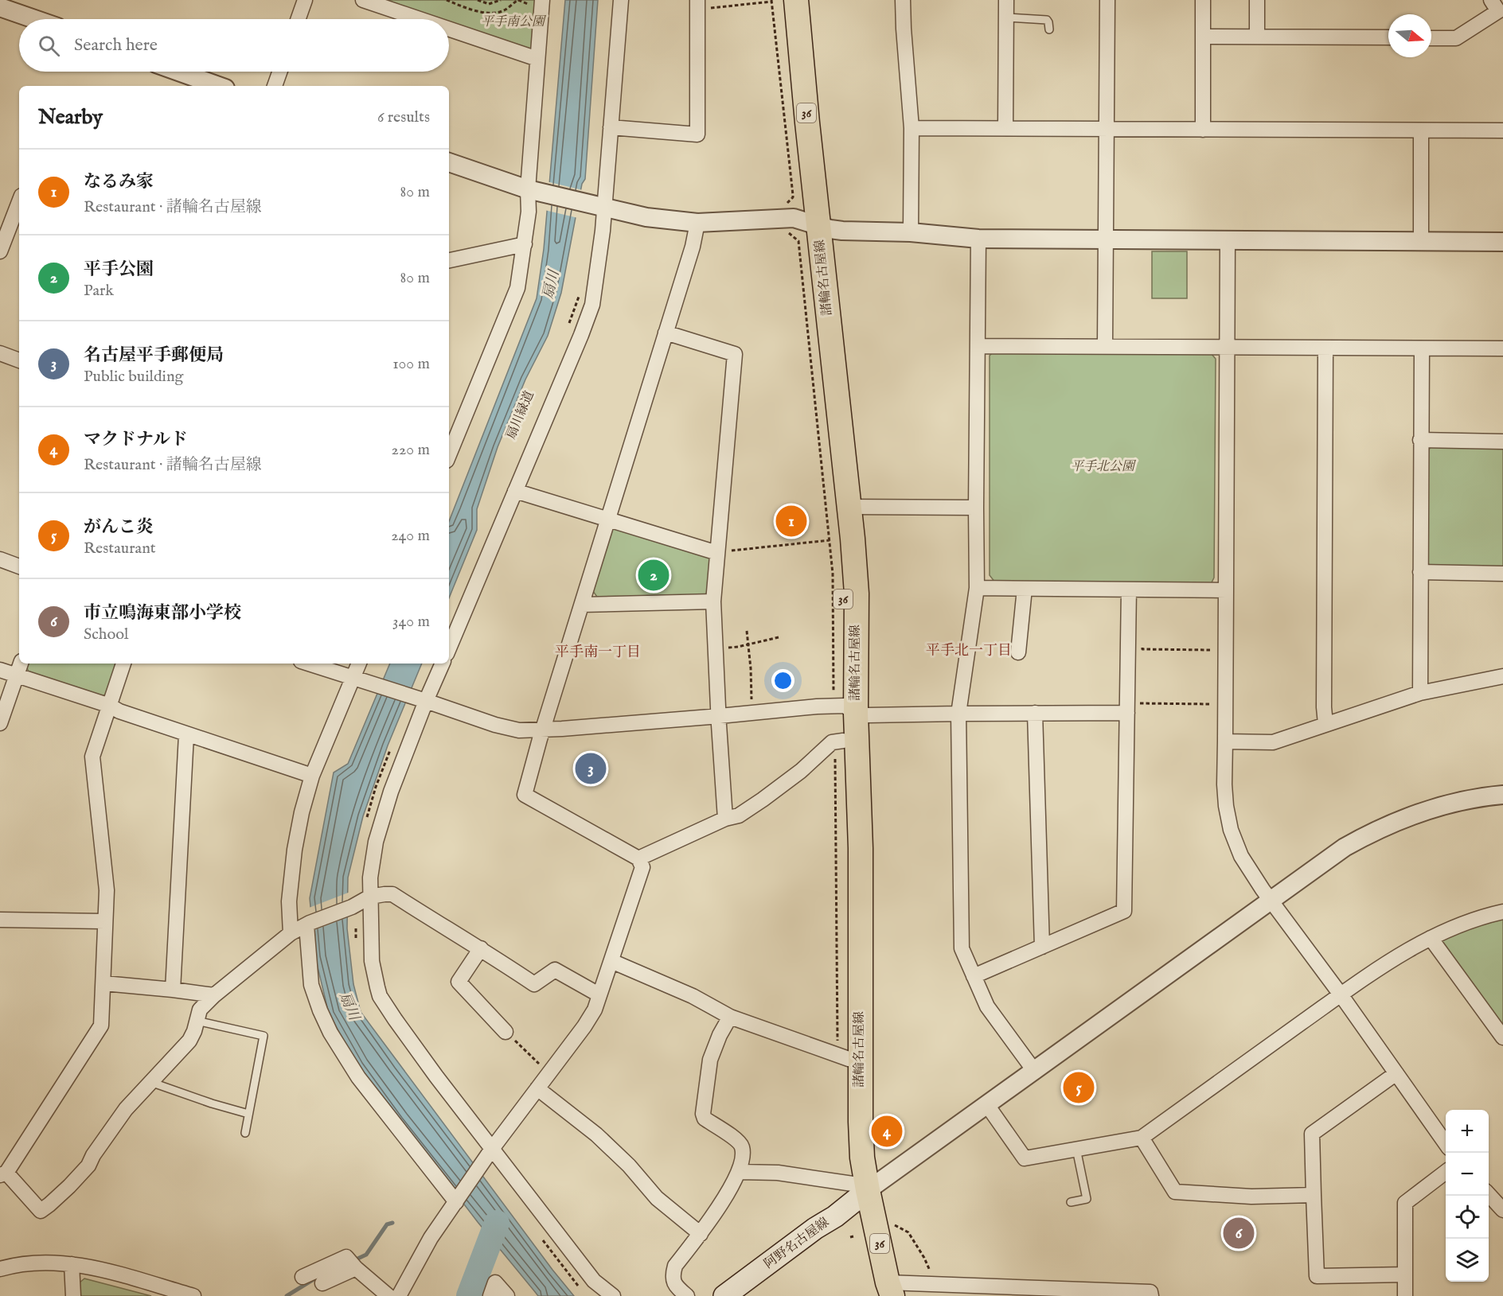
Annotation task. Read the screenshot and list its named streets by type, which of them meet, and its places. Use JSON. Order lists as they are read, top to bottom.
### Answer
{
  "streets": {
    "main road": ["36", "諸輪名古屋線", "阿野名古屋線"]
  },
  "crossings": [
    ["諸輪名古屋線", "阿野名古屋線"]
  ],
  "districts": ["平手北一丁目", "平手南一丁目"],
  "water": ["扇川"],
  "parks": ["平手南公園", "平手北公園"],
  "north": "right",
  "page": {
    "search": "Search here",
    "heading": ["Nearby", "6 results"],
    "list": [
      {
        "mark": "1",
        "name": "なるみ家",
        "note": "Restaurant · 諸輪名古屋線",
        "value": "80 m"
      },
      {
        "mark": "2",
        "name": "平手公園",
        "note": "Park",
        "value": "80 m"
      },
      {
        "mark": "3",
        "name": "名古屋平手郵便局",
        "note": "Public building",
        "value": "100 m"
      },
      {
        "mark": "4",
        "name": "マクドナルド",
        "note": "Restaurant · 諸輪名古屋線",
        "value": "220 m"
      },
      {
        "mark": "5",
        "name": "がんこ炎",
        "note": "Restaurant",
        "value": "240 m"
      },
      {
        "mark": "6",
        "name": "市立鳴海東部小学校",
        "note": "School",
        "value": "340 m"
      }
    ],
    "pins": [
      "1",
      "2",
      "3",
      "5",
      "4",
      "6"
    ],
    "map_buttons": ["+", "−"]
  }
}
